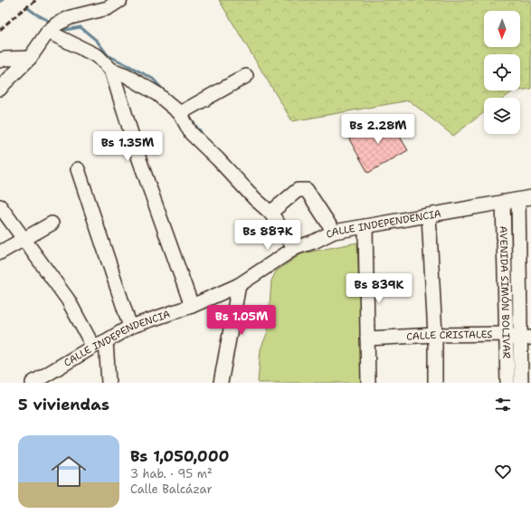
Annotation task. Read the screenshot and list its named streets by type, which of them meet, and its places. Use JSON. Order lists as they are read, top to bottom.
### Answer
{
  "streets": {
    "street": ["CALLE INDEPENDENCIA", "AVENIDA SIMÓN BOLIVAR", "CALLE CRISTALES"]
  },
  "crossings": [
    ["CALLE INDEPENDENCIA", "AVENIDA SIMÓN BOLIVAR"],
    ["AVENIDA SIMÓN BOLIVAR", "CALLE CRISTALES"]
  ],
  "north": "bottom",
  "page": {
    "price": [
      "Bs 2.28M",
      "Bs 1.35M",
      "Bs 887K",
      "Bs 839K",
      "Bs 1.05M"
    ],
    "heading": "5 viviendas",
    "list": [
      {
        "name": "Bs 1,050,000",
        "note": "3 hab. · 95 m² · Calle Balcázar"
      }
    ]
  }
}
